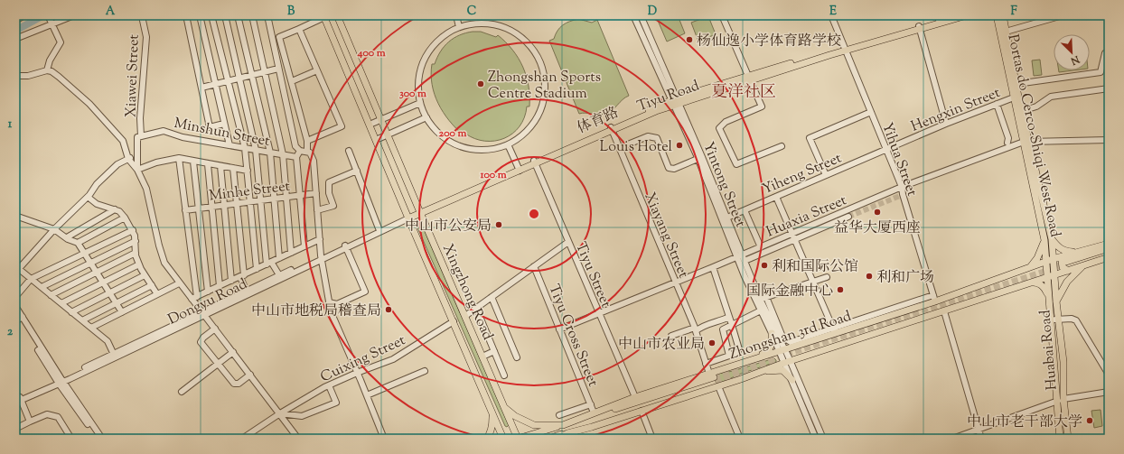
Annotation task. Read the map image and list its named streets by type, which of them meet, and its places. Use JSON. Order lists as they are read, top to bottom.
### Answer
{
  "streets": {
    "main road": [
      "体育路",
      "Portas do Cerco-Shiqi West Road",
      "Xingzhong Road",
      "Zhongshan 3rd Road",
      "Huabai Road"
    ],
    "street": [
      "Xiawei Street",
      "Hengxin Street",
      "Minshun Street",
      "Yihua Street",
      "Yiheng Street",
      "Yintong Street",
      "Minhe Street",
      "Huaxia Street",
      "Xiayang Street",
      "Tiyu Street",
      "Dongyu Road",
      "Tiyu Cross Street",
      "Cuixing Street"
    ]
  },
  "crossings": [
    ["Xiawei Street", "Minshun Street"],
    ["Hengxin Street", "Portas do Cerco-Shiqi West Road"],
    ["Hengxin Street", "Yihua Street"],
    ["Hengxin Street", "Yiheng Street"],
    ["体育路", "Yihua Street"],
    ["体育路", "Yintong Street"],
    ["体育路", "Xiayang Street"],
    ["体育路", "Tiyu Street"],
    ["体育路", "Xingzhong Road"],
    ["体育路", "Dongyu Road"],
    ["Portas do Cerco-Shiqi West Road", "Huaxia Street"],
    ["Portas do Cerco-Shiqi West Road", "Zhongshan 3rd Road"],
    ["Portas do Cerco-Shiqi West Road", "Huabai Road"],
    ["Yihua Street", "Yiheng Street"],
    ["Yihua Street", "Huaxia Street"],
    ["Yihua Street", "Zhongshan 3rd Road"],
    ["Yiheng Street", "Yintong Street"],
    ["Yintong Street", "Huaxia Street"],
    ["Yintong Street", "Zhongshan 3rd Road"],
    ["Huaxia Street", "Xiayang Street"],
    ["Huaxia Street", "Tiyu Street"],
    ["Huaxia Street", "Tiyu Cross Street"],
    ["Tiyu Street", "Zhongshan 3rd Road"],
    ["Xingzhong Road", "Dongyu Road"],
    ["Xingzhong Road", "Zhongshan 3rd Road"],
    ["Xingzhong Road", "Cuixing Street"],
    ["Zhongshan 3rd Road", "Tiyu Cross Street"],
    ["Zhongshan 3rd Road", "Huabai Road"]
  ],
  "districts": ["夏洋社区"],
  "places": [
    "杨仙逸小学体育路学校",
    "Zhongshan Sports Centre Stadium",
    "Louis Hotel",
    "益华大厦西座",
    "中山市公安局",
    "利和国际公馆",
    "利和广场",
    "国际金融中心",
    "中山市地税局稽查局",
    "中山市农业局",
    "中山市老干部大学"
  ],
  "north": "bottom right",
  "grid": {
    "columns": [
      "A",
      "B",
      "C",
      "D",
      "E",
      "F"
    ],
    "rows": ["1", "2"]
  },
  "rings": [
    "400 m",
    "300 m",
    "200 m",
    "100 m"
  ]
}
